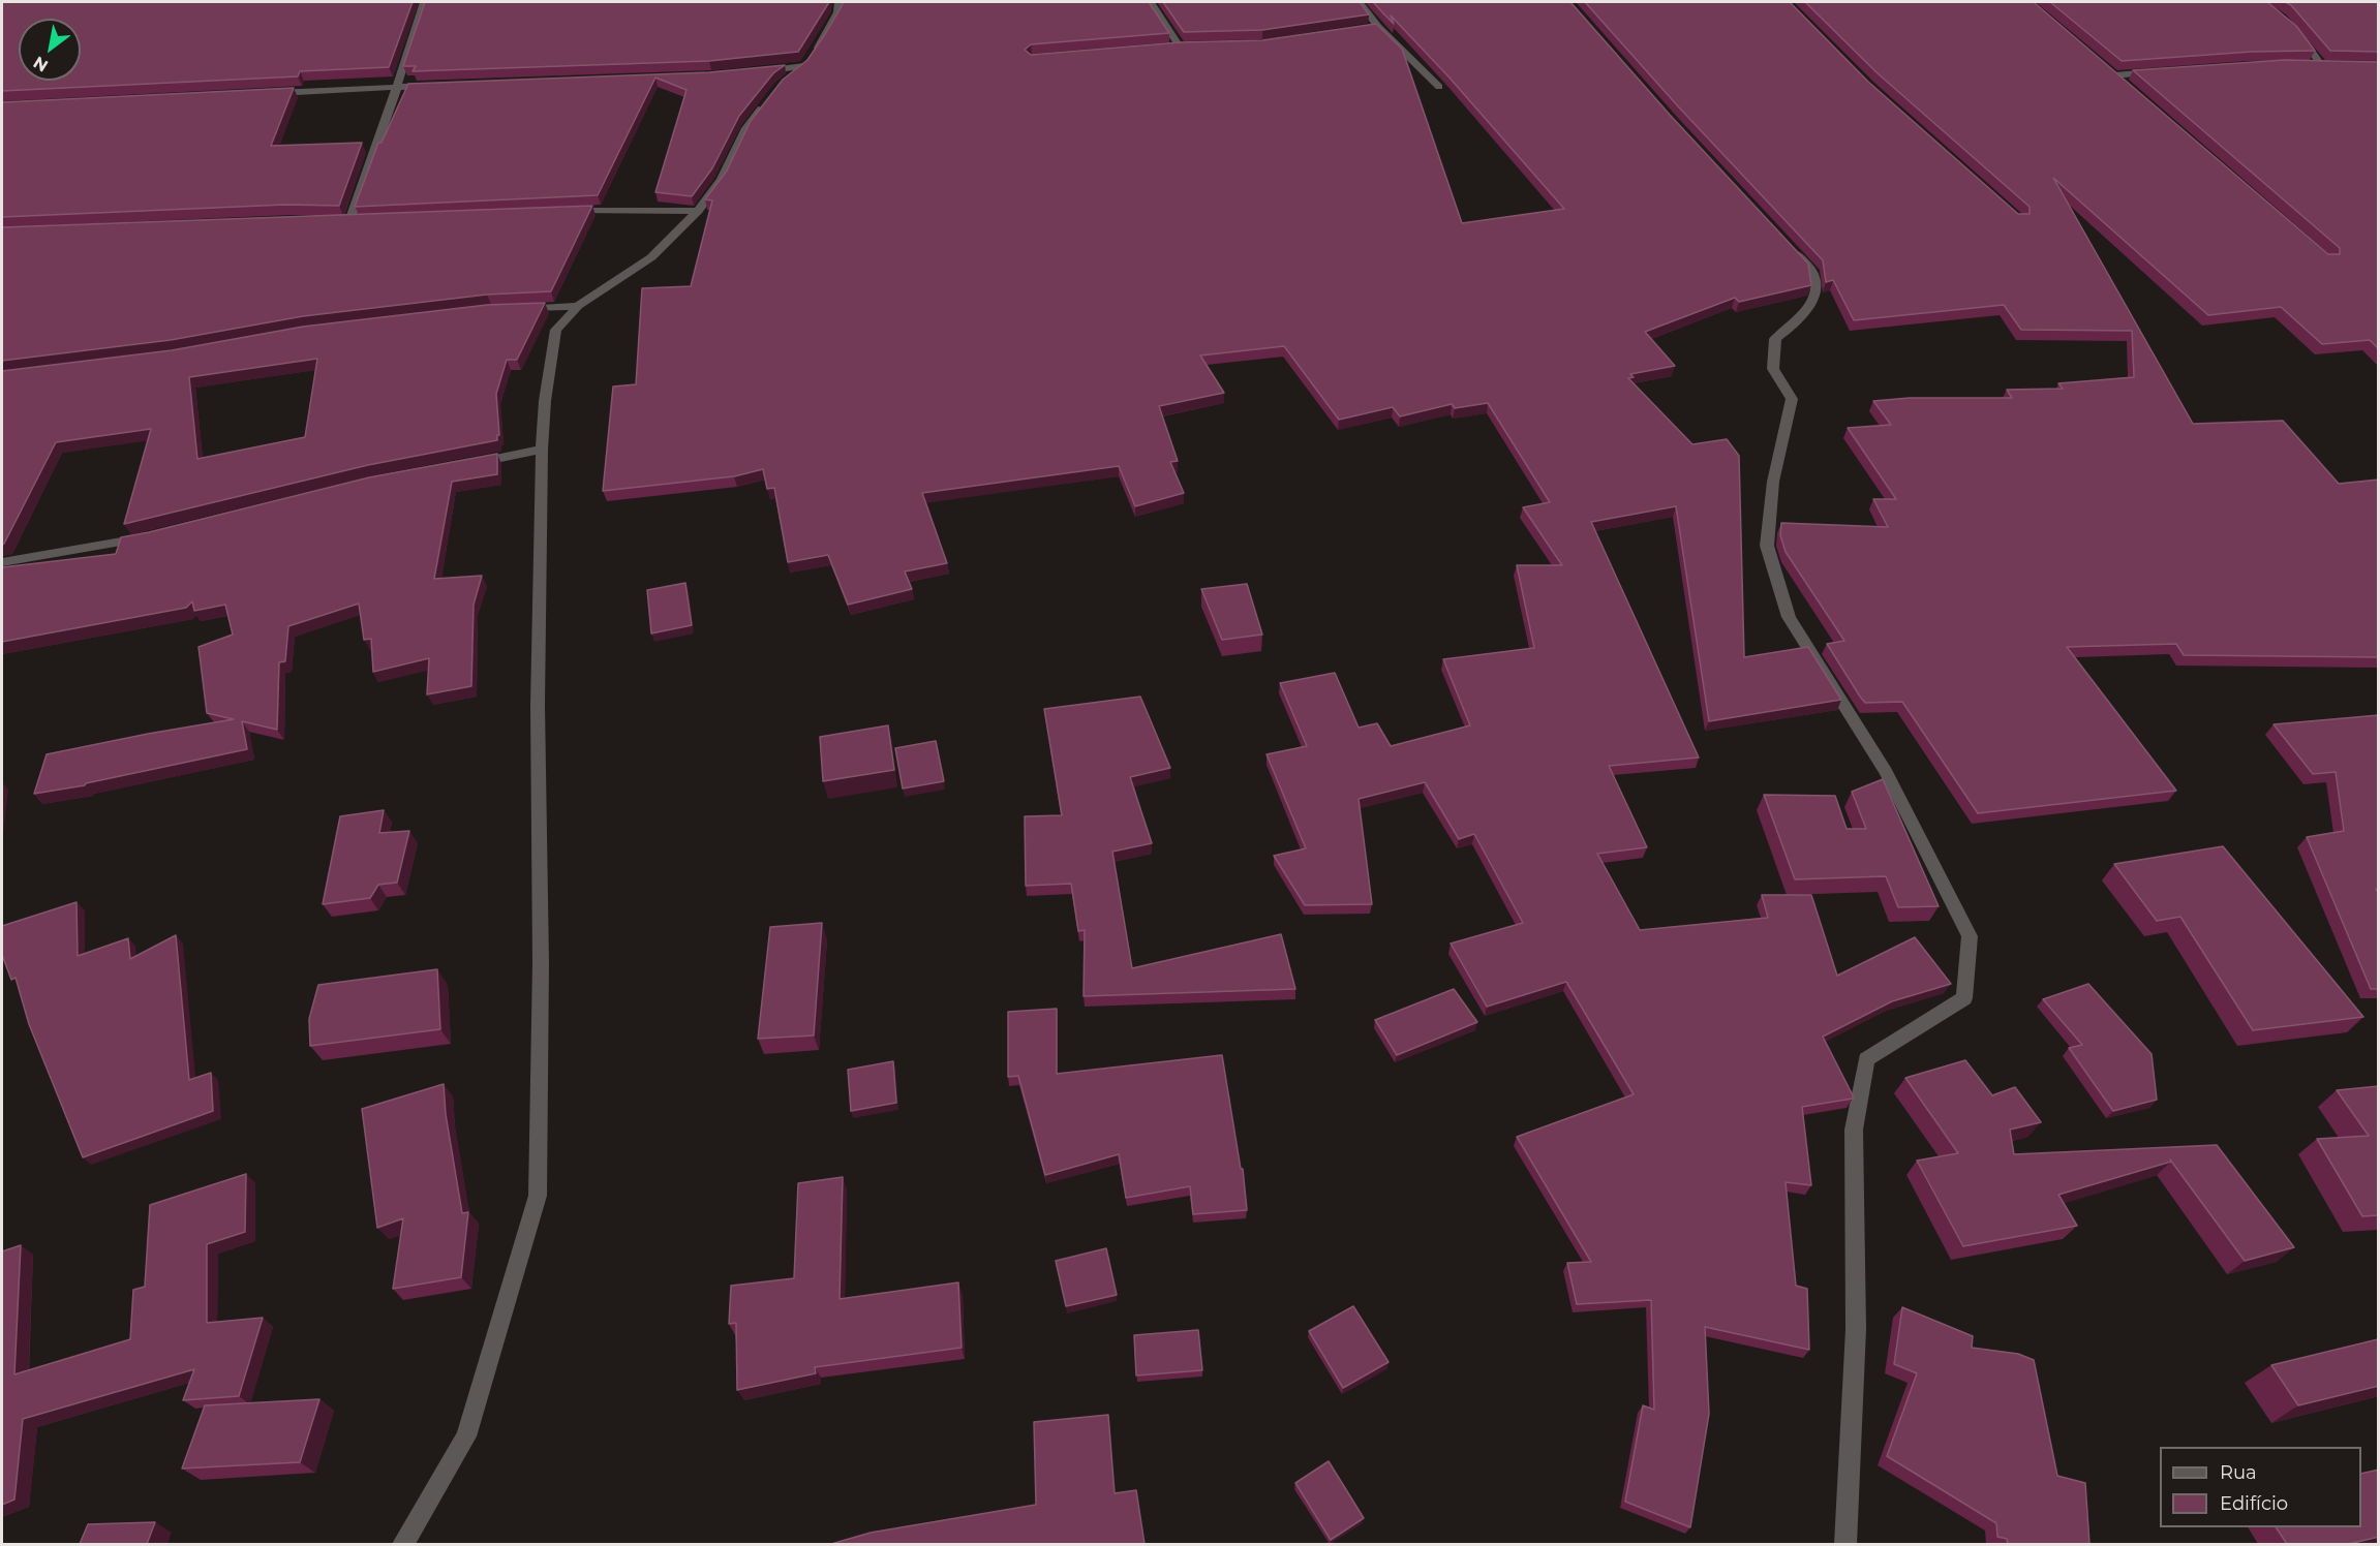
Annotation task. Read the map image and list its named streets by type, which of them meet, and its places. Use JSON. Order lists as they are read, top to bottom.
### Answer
{
  "legend": ["Rua", "Edifício"],
  "north": "bottom left"
}
